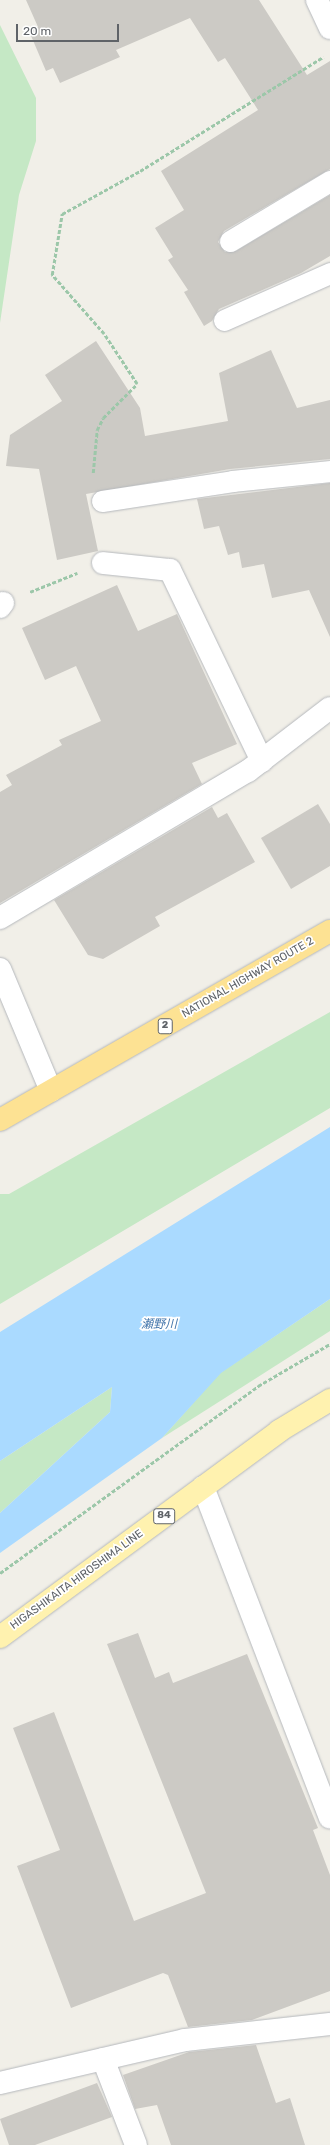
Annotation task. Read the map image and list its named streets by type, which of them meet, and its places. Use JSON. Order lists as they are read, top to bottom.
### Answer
{
  "streets": {
    "highway": ["NATIONAL HIGHWAY ROUTE 2", "2"],
    "main road": ["84", "HIGASHIKAITA HIROSHIMA LINE"]
  },
  "water": ["瀬野川"],
  "scale_bar": "20 m"
}
